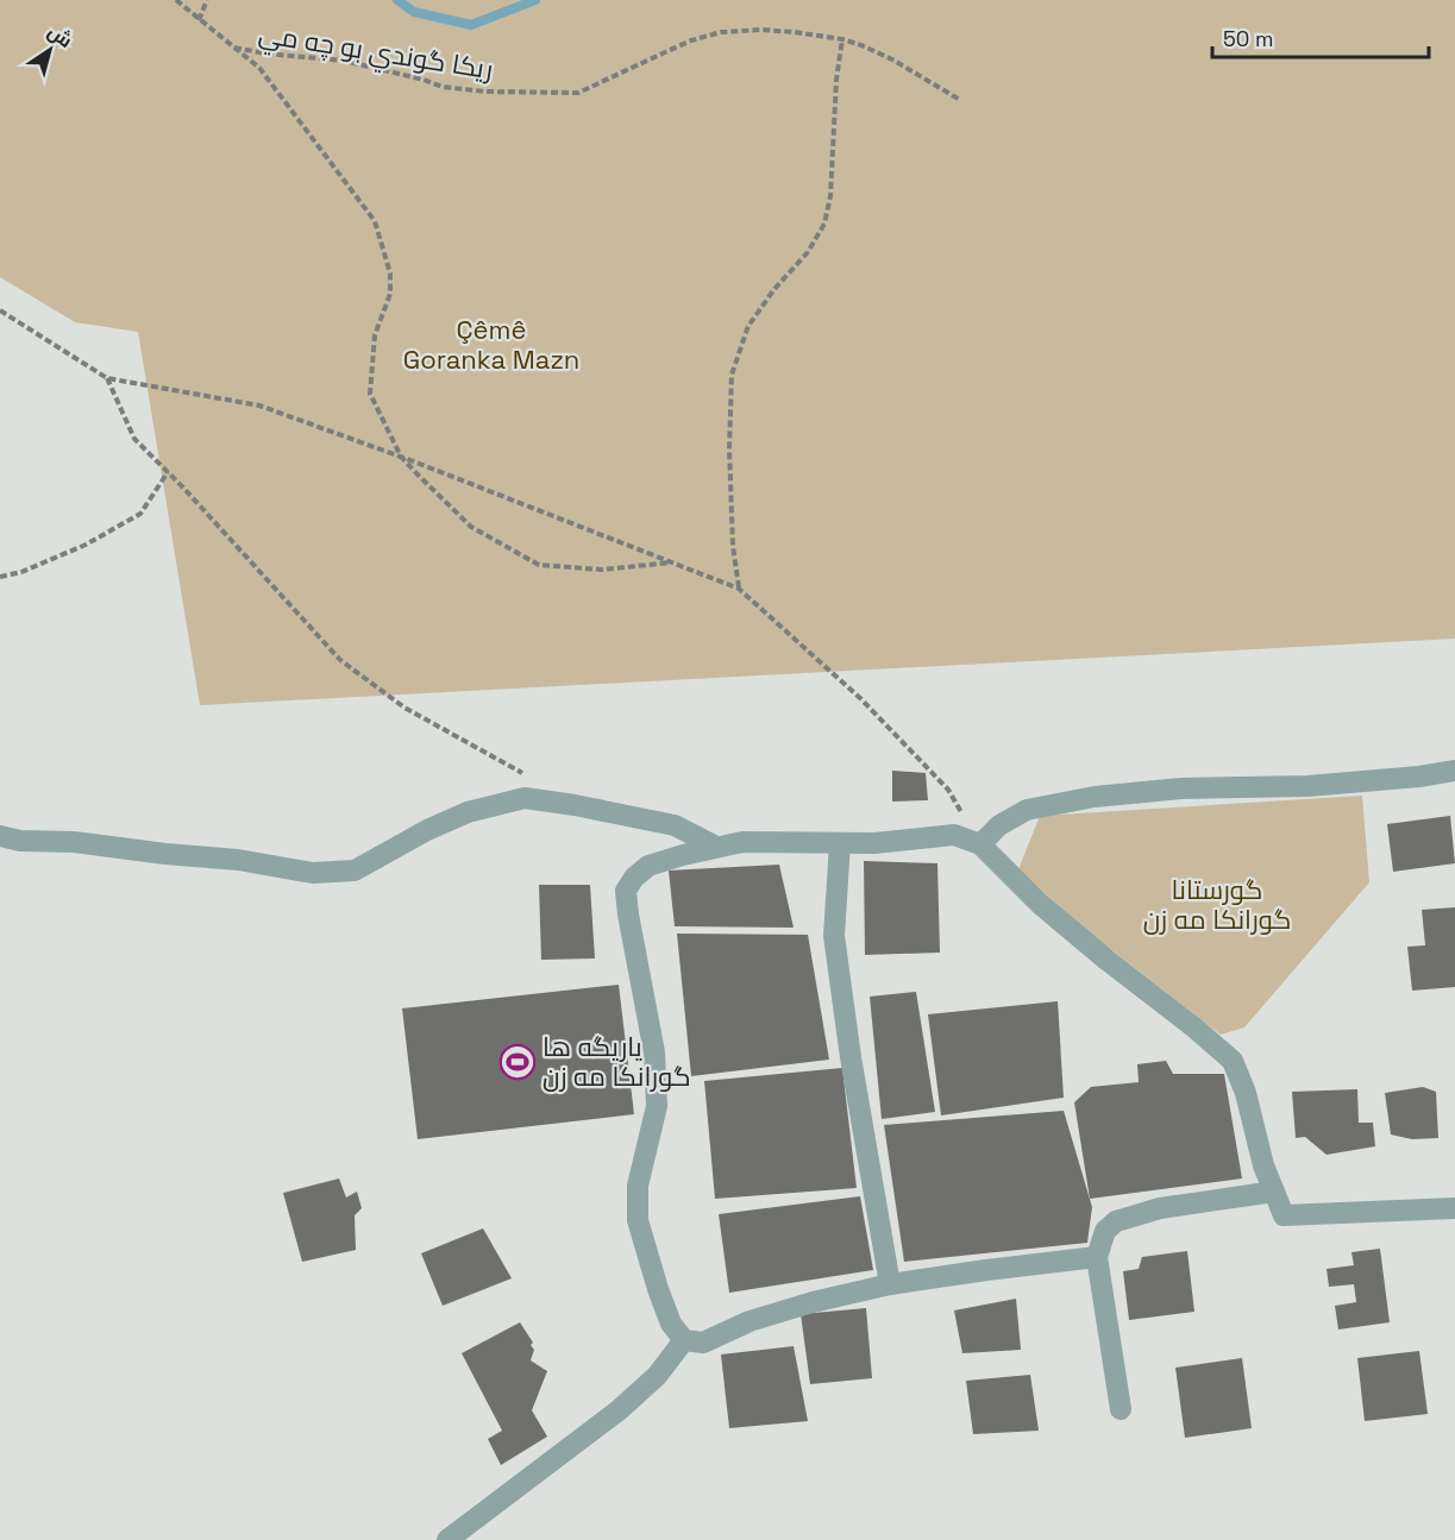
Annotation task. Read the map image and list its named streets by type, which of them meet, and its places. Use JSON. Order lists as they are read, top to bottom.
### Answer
{
  "streets": {
    "path": ["ريكا گوندي بو چه مي"]
  },
  "parks": ["Çêmê Goranka Mazn", "گورستانا گورانكا مه زن"],
  "places": {
    "sports": ["ياريگه ها گورانكا مه زن"]
  },
  "scale_bar": "50 m",
  "north": "top right"
}
